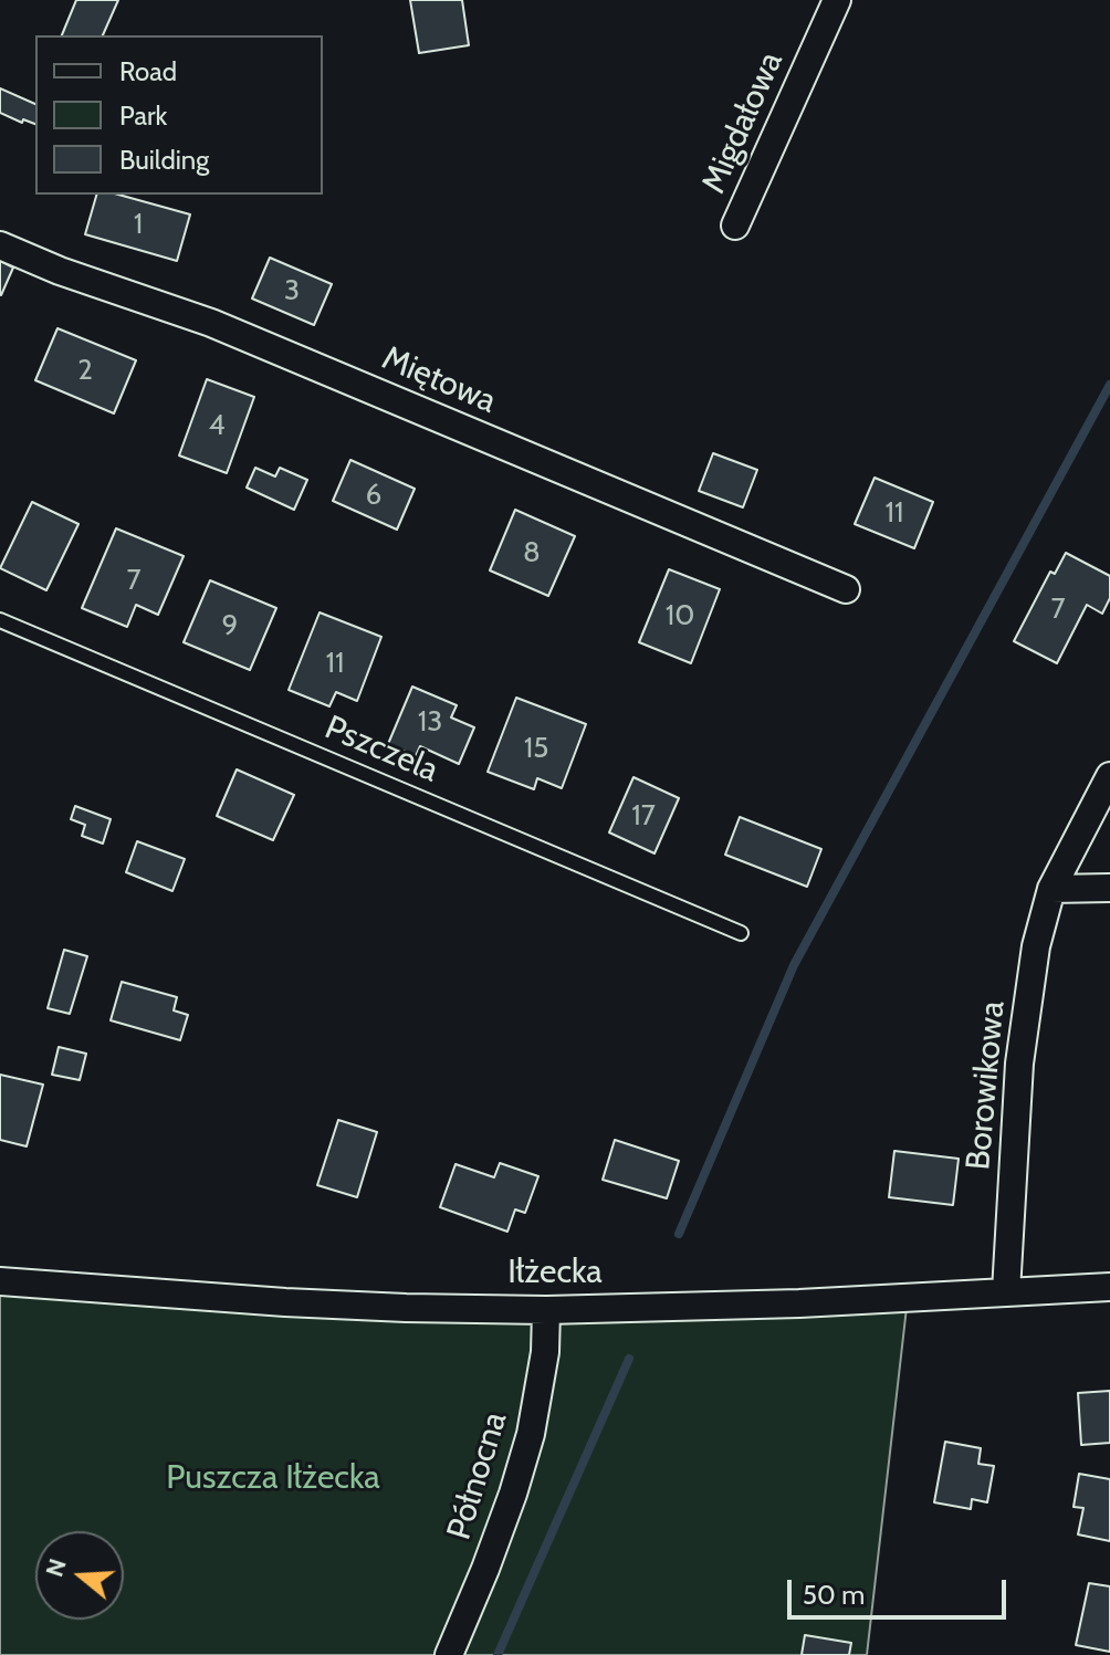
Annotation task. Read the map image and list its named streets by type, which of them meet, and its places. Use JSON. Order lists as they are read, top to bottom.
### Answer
{
  "streets": {
    "street": [
      "Migdałowa",
      "Miętowa",
      "Borowikowa",
      "Iłżecka",
      "Północna"
    ],
    "lane": ["Pszczela"]
  },
  "crossings": [
    ["Borowikowa", "Iłżecka"],
    ["Iłżecka", "Północna"]
  ],
  "parks": ["Puszcza Iłżecka"],
  "house_numbers": [
    "1",
    "3",
    "2",
    "4",
    "6",
    "11",
    "8",
    "7",
    "7",
    "10",
    "9",
    "11",
    "13",
    "15",
    "17"
  ],
  "legend": ["Road", "Park", "Building"],
  "scale_bar": "50 m",
  "north": "left"
}
